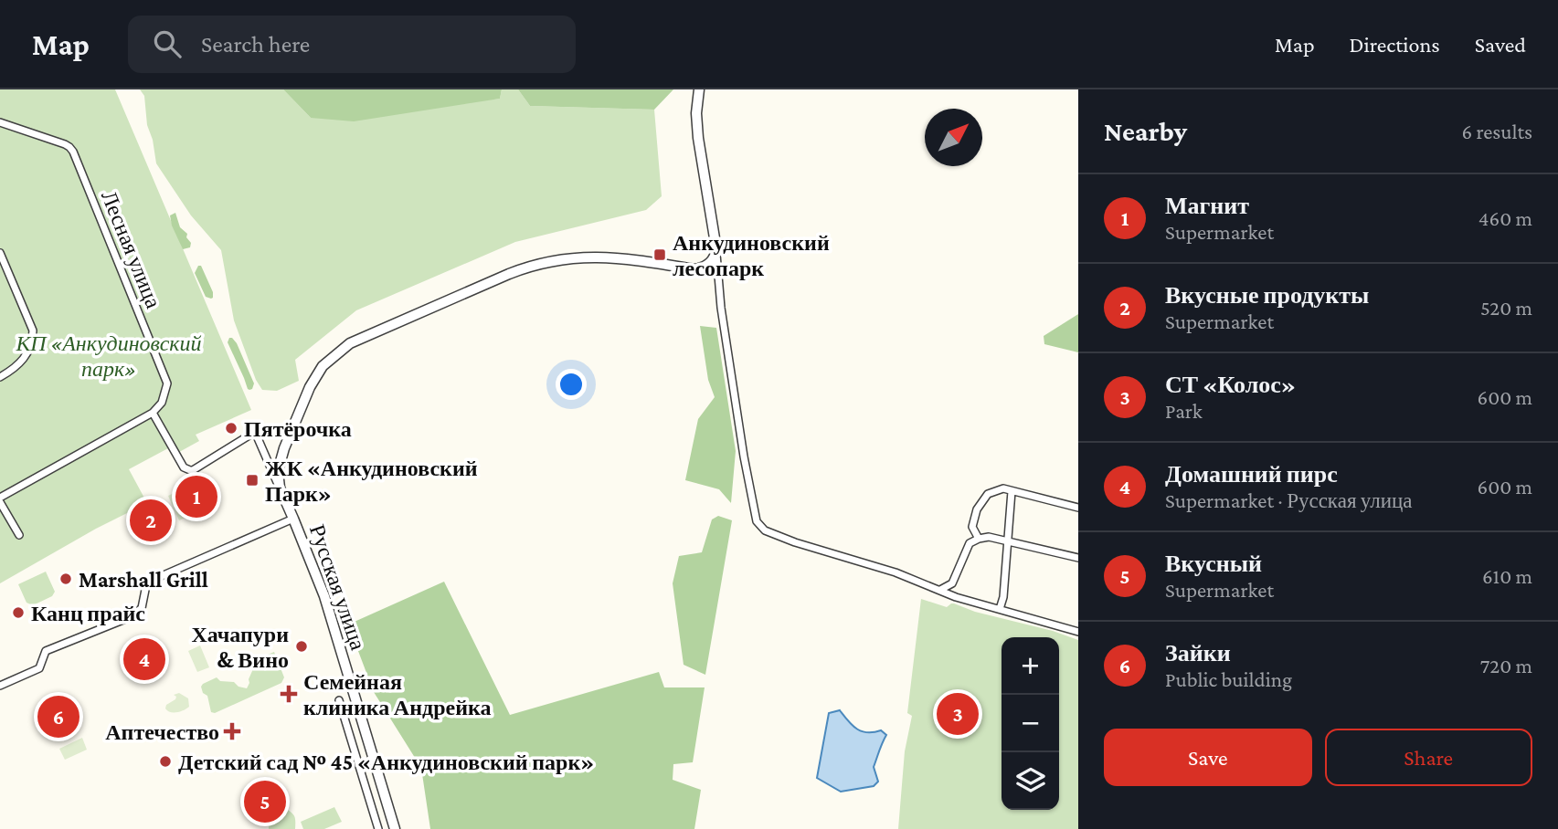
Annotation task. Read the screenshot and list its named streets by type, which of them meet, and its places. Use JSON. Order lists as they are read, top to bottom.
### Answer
{
  "streets": {
    "street": ["Лесная улица", "Русская улица"]
  },
  "parks": ["КП «Анкудиновский парк»"],
  "places": {
    "transit": ["Анкудиновский лесопарк", "ЖК «Анкудиновский Парк»"],
    "other": [
      "Пятёрочка",
      "Marshall Grill",
      "Канц прайс",
      "Хачапури & Вино",
      "Детский сад № 45 «Анкудиновский парк»"
    ],
    "health": ["Семейная клиника Андрейка", "Аптечество"]
  },
  "north": "top right",
  "page": {
    "header": "Map",
    "search": "Search here",
    "nav": ["Map", "Directions", "Saved"],
    "heading": ["Nearby", "6 results"],
    "list": [
      {
        "mark": "1",
        "name": "Магнит",
        "note": "Supermarket",
        "value": "460 m"
      },
      {
        "mark": "2",
        "name": "Вкусные продукты",
        "note": "Supermarket",
        "value": "520 m"
      },
      {
        "mark": "3",
        "name": "СТ «Колос»",
        "note": "Park",
        "value": "600 m"
      },
      {
        "mark": "4",
        "name": "Домашний пирс",
        "note": "Supermarket · Русская улица",
        "value": "600 m"
      },
      {
        "mark": "5",
        "name": "Вкусный",
        "note": "Supermarket",
        "value": "610 m"
      },
      {
        "mark": "6",
        "name": "Зайки",
        "note": "Public building",
        "value": "720 m"
      }
    ],
    "pins": [
      "1",
      "2",
      "4",
      "3",
      "6",
      "5"
    ],
    "map_buttons": ["+", "−"],
    "buttons": ["Save", "Share"]
  }
}
